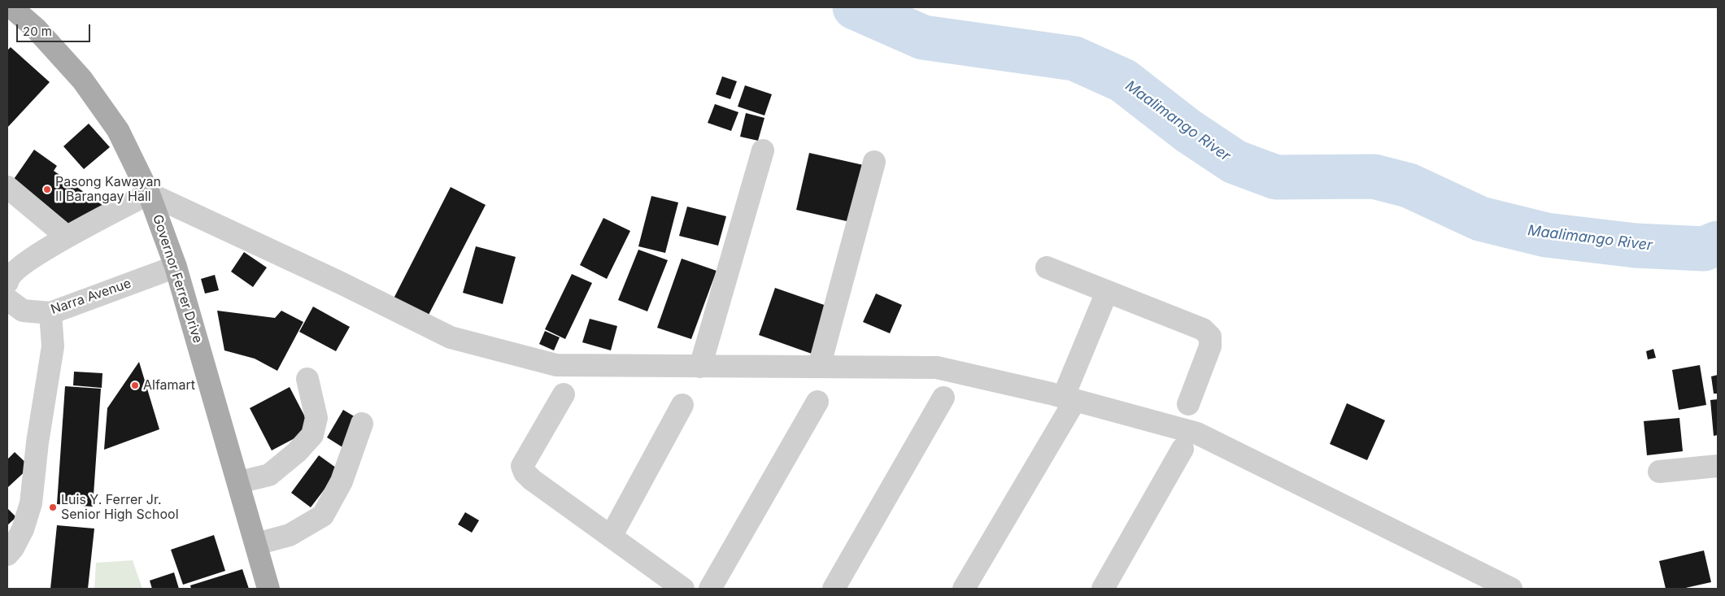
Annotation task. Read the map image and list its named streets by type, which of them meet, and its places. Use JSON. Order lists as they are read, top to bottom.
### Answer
{
  "streets": {
    "main road": ["Governor Ferrer Drive"],
    "street": ["Narra Avenue"]
  },
  "crossings": [
    ["Governor Ferrer Drive", "Narra Avenue"]
  ],
  "water": ["Maalimango River"],
  "places": ["Pasong Kawayan II Barangay Hall", "Alfamart", "Luis Y. Ferrer Jr. Senior High School"],
  "scale_bar": "20 m"
}
